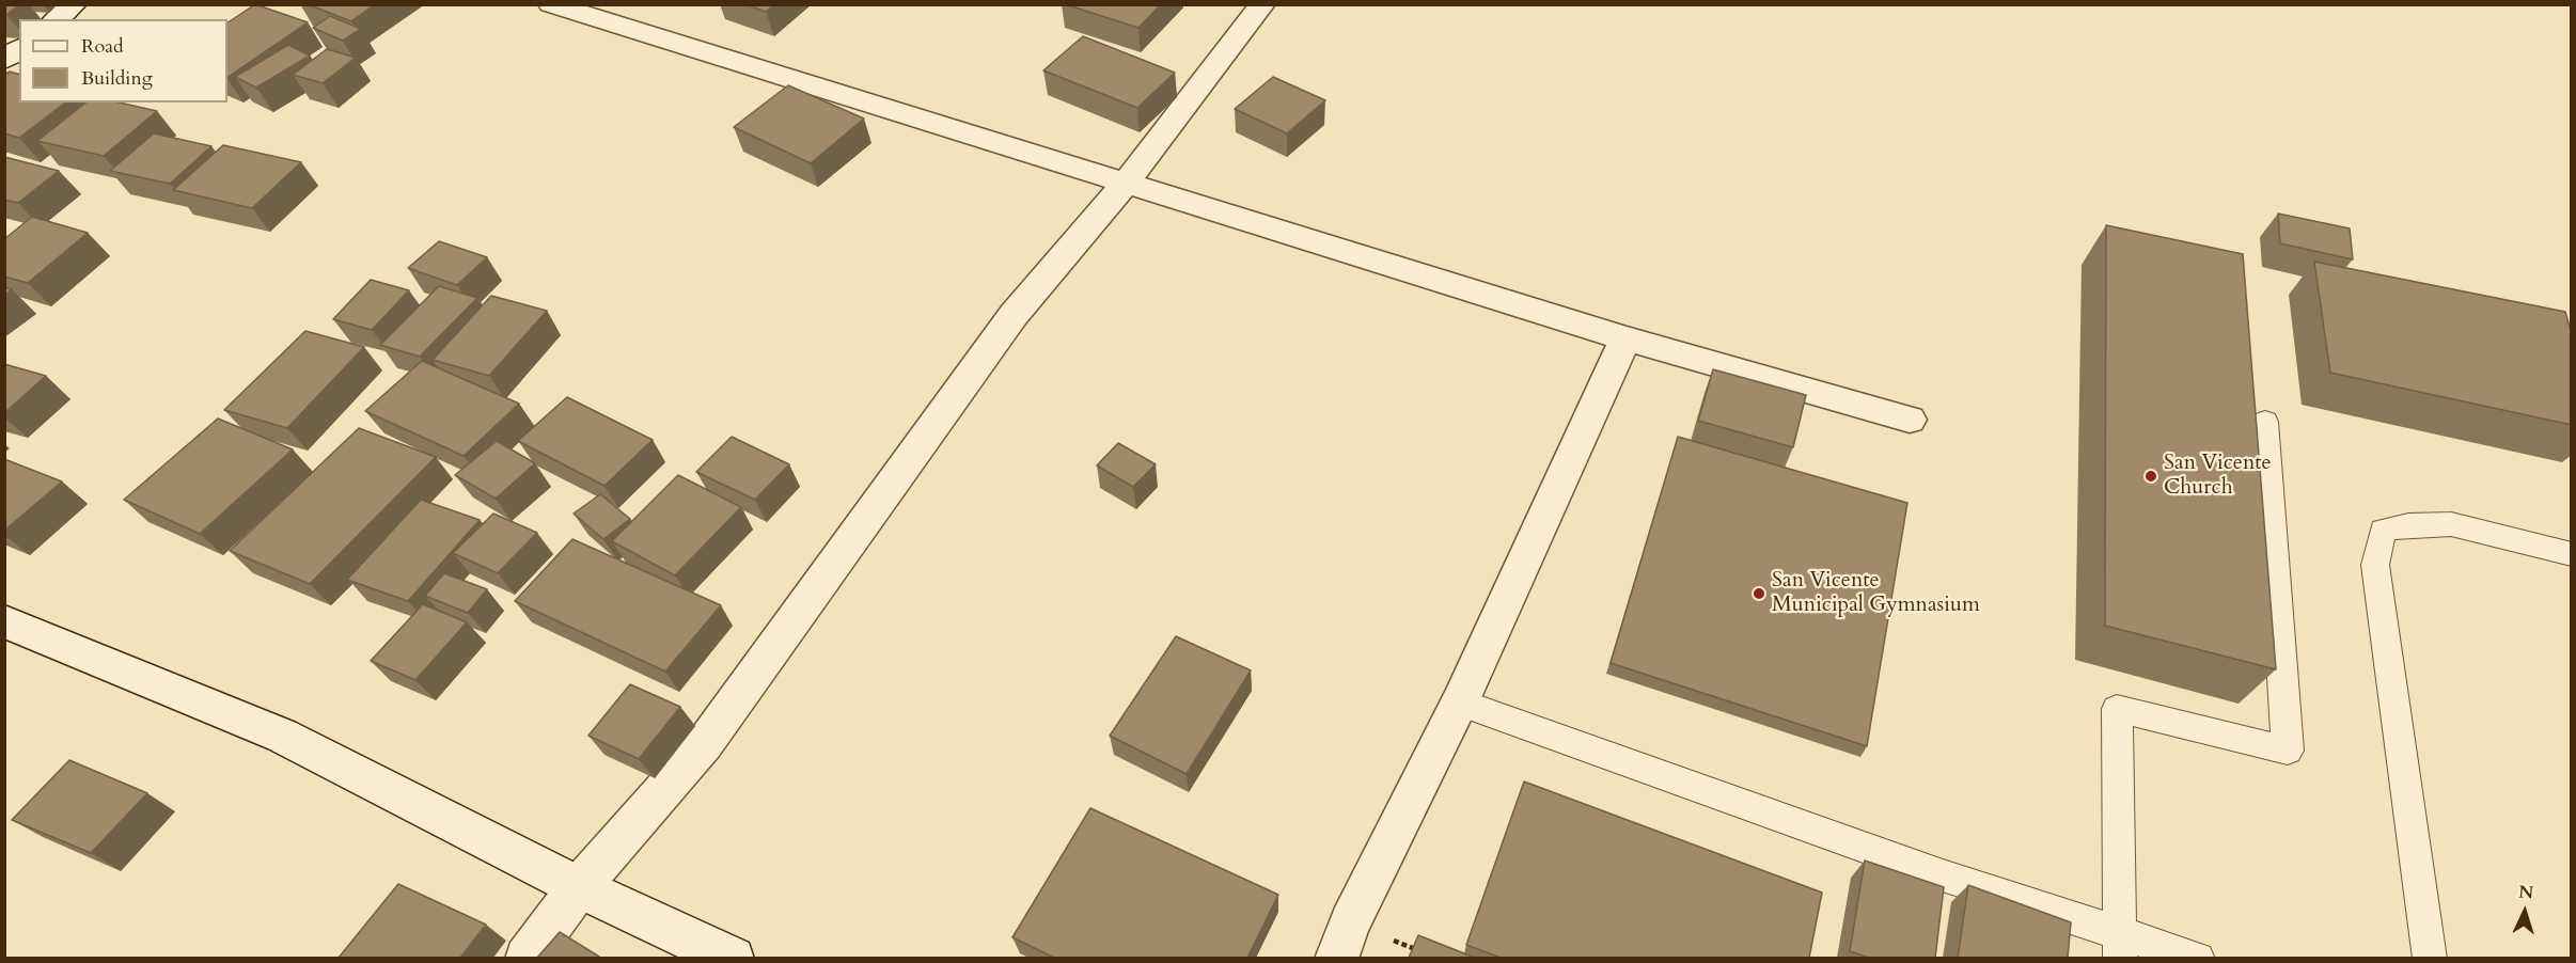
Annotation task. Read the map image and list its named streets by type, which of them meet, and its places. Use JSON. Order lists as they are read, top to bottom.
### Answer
{
  "places": ["San Vicente Church", "San Vicente Municipal Gymnasium"],
  "legend": ["Road", "Building"],
  "north": "top"
}
